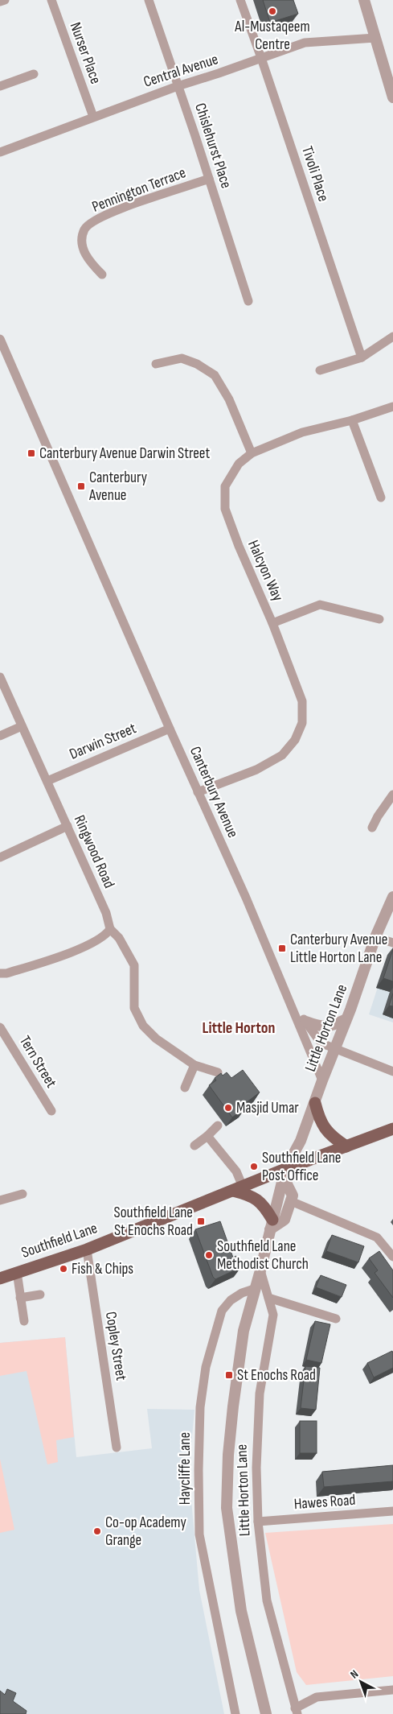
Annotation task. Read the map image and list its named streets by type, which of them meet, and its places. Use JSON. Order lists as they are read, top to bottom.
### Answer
{
  "streets": {
    "main road": ["Southfield Lane"],
    "street": [
      "Nurser Place",
      "Central Avenue",
      "Chislehurst Place",
      "Tivoli Place",
      "Pennington Terrace",
      "Halcyon Way",
      "Darwin Street",
      "Canterbury Avenue",
      "Ringwood Road",
      "Little Horton Lane",
      "Tern Street",
      "Copley Street",
      "Haycliffe Lane",
      "Hawes Road"
    ]
  },
  "crossings": [
    ["Nurser Place", "Central Avenue"],
    ["Central Avenue", "Chislehurst Place"],
    ["Central Avenue", "Tivoli Place"],
    ["Chislehurst Place", "Pennington Terrace"],
    ["Halcyon Way", "Canterbury Avenue"],
    ["Darwin Street", "Canterbury Avenue"],
    ["Darwin Street", "Ringwood Road"],
    ["Canterbury Avenue", "Little Horton Lane"],
    ["Little Horton Lane", "Southfield Lane"],
    ["Little Horton Lane", "Hawes Road"],
    ["Southfield Lane", "Copley Street"]
  ],
  "districts": ["Little Horton"],
  "places": {
    "other": [
      "Al-Mustaqeem Centre",
      "Masjid Umar",
      "Southfield Lane Post Office",
      "Southfield Lane Methodist Church",
      "Fish & Chips",
      "Co-op Academy Grange"
    ],
    "transit": [
      "Canterbury Avenue Darwin Street",
      "Canterbury Avenue",
      "Canterbury Avenue Little Horton Lane",
      "Southfield Lane St Enochs Road",
      "St Enochs Road"
    ]
  },
  "north": "top left"
}
